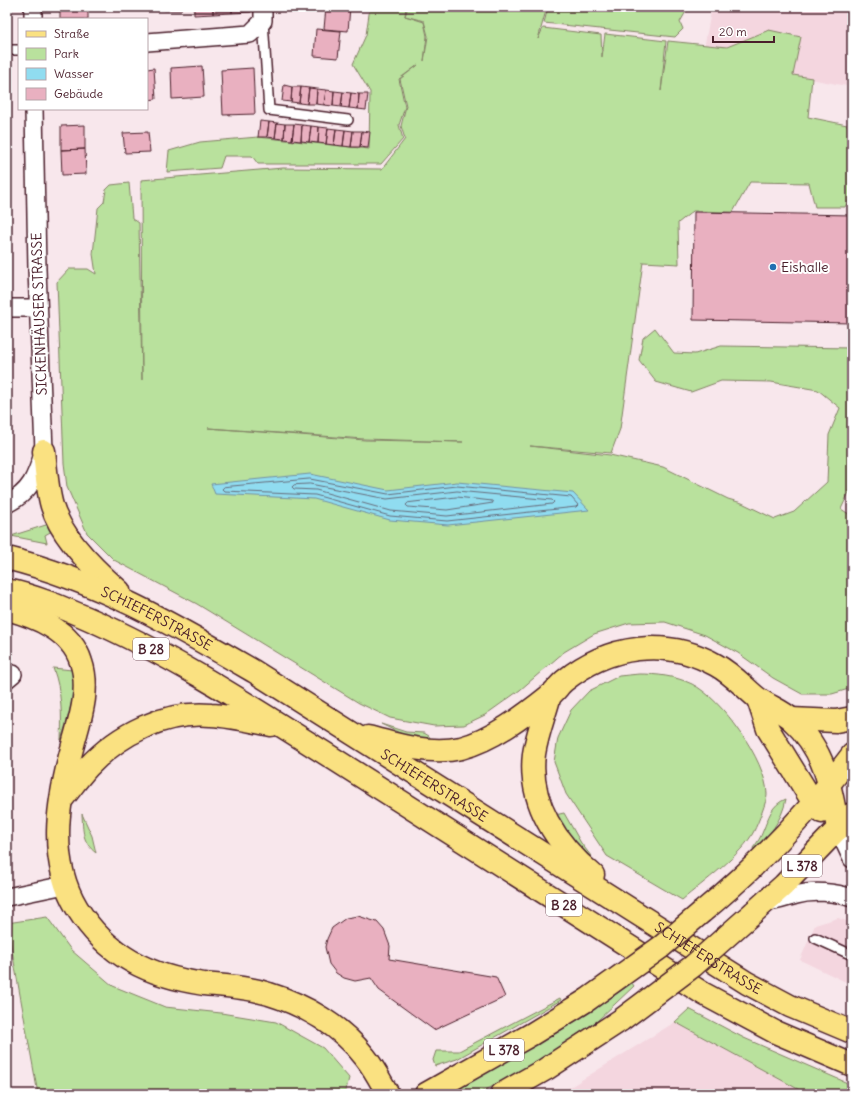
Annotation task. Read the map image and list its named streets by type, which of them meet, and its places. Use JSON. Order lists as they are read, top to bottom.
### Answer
{
  "streets": {
    "main road": ["SCHIEFERSTRASSE", "B 28", "L 378"],
    "street": ["SICKENHÄUSER STRASSE"]
  },
  "places": ["Eishalle"],
  "legend": [
    "Straße",
    "Park",
    "Wasser",
    "Gebäude"
  ],
  "scale_bar": "20 m"
}
